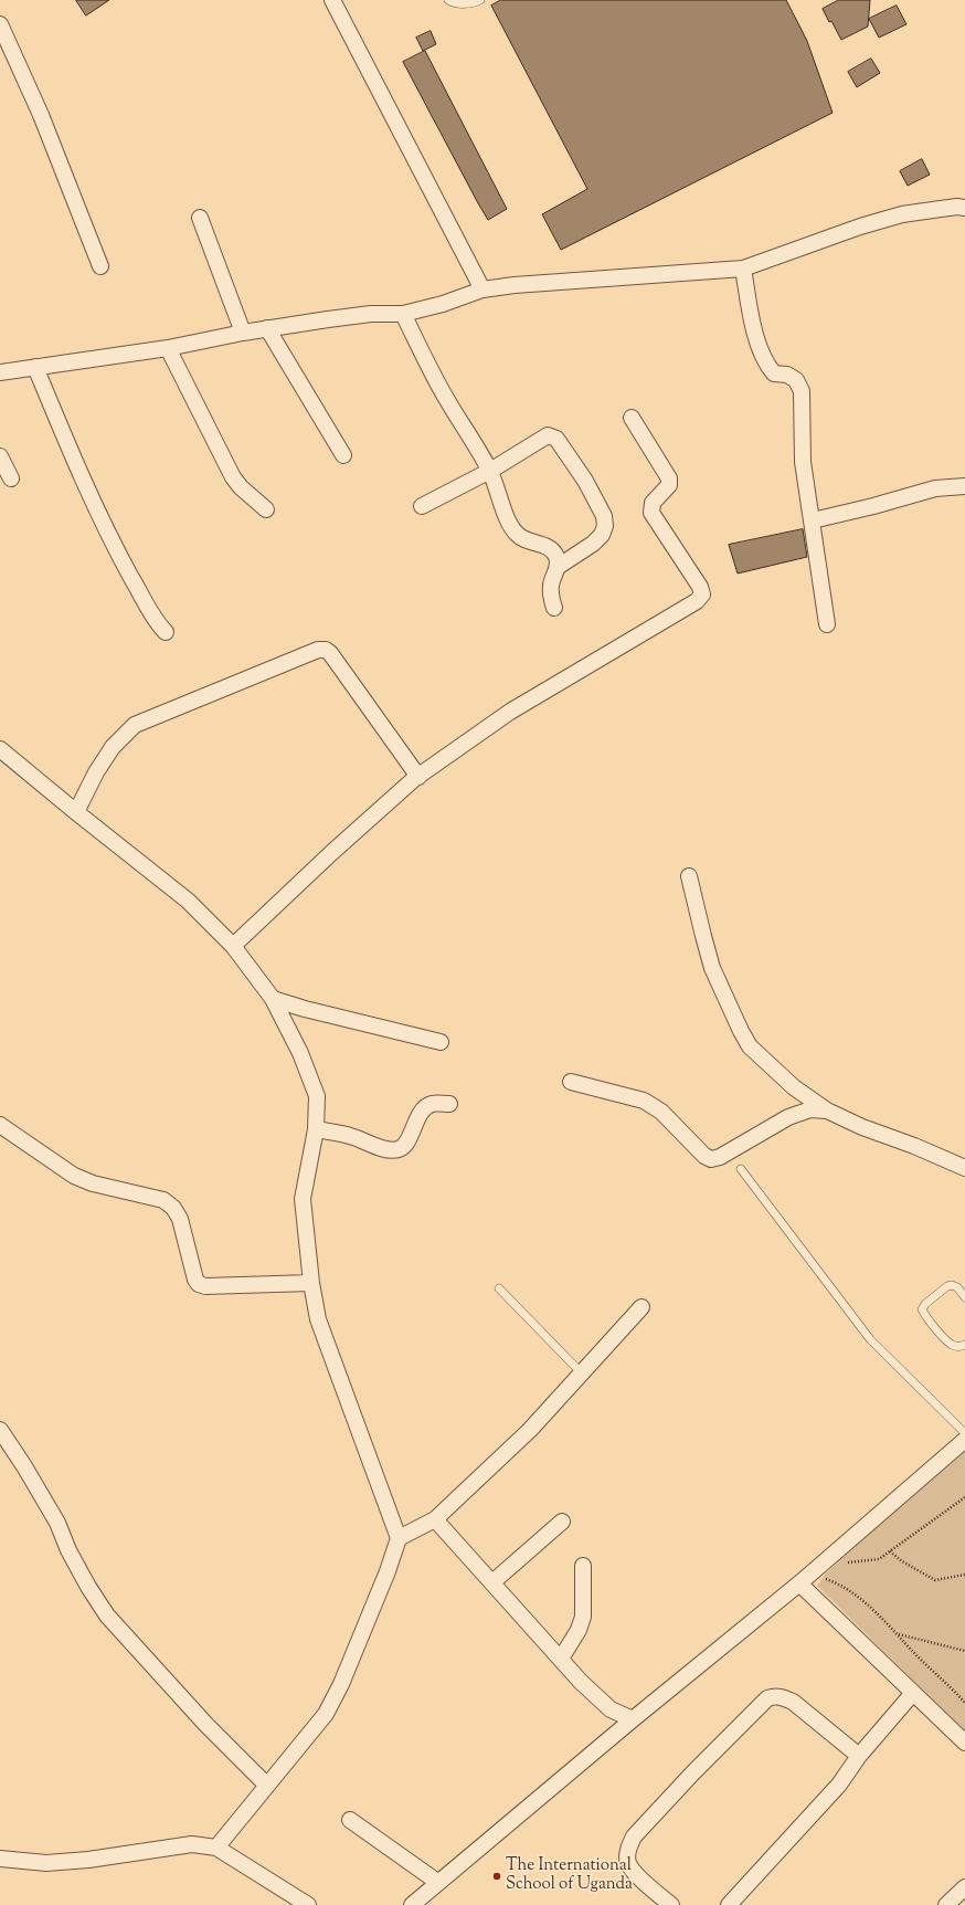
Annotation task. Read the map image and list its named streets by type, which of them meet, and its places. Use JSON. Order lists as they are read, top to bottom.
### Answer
{
  "places": ["The International School of Uganda"]
}
